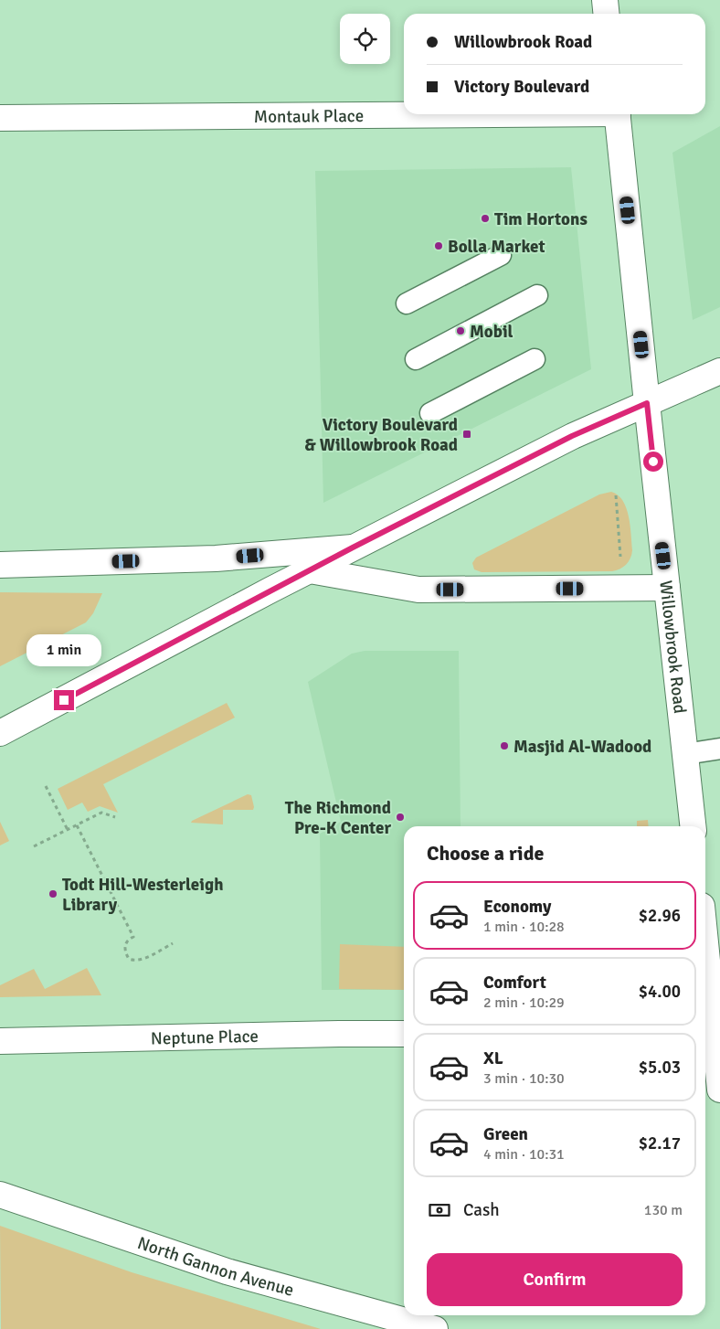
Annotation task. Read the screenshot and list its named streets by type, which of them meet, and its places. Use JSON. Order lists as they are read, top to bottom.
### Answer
{
  "streets": {
    "street": [
      "Montauk Place",
      "Willowbrook Road",
      "Neptune Place",
      "North Gannon Avenue"
    ]
  },
  "places": {
    "other": [
      "Tim Hortons",
      "Bolla Market",
      "Mobil",
      "Masjid Al-Wadood",
      "The Richmond Pre-K Center",
      "Todt Hill-Westerleigh Library"
    ],
    "transit": ["Victory Boulevard & Willowbrook Road"]
  },
  "page": {
    "banner": ["Willowbrook Road", "Victory Boulevard"],
    "bubble": "1 min",
    "heading": "Choose a ride",
    "list": [
      {
        "name": "Economy",
        "note": "1 min · 10:28",
        "value": "$2.96"
      },
      {
        "name": "Comfort",
        "note": "2 min · 10:29",
        "value": "$4.00"
      },
      {
        "name": "XL",
        "note": "3 min · 10:30",
        "value": "$5.03"
      },
      {
        "name": "Green",
        "note": "4 min · 10:31",
        "value": "$2.17"
      }
    ],
    "pay": ["Cash", "130 m"],
    "buttons": "Confirm"
  }
}
